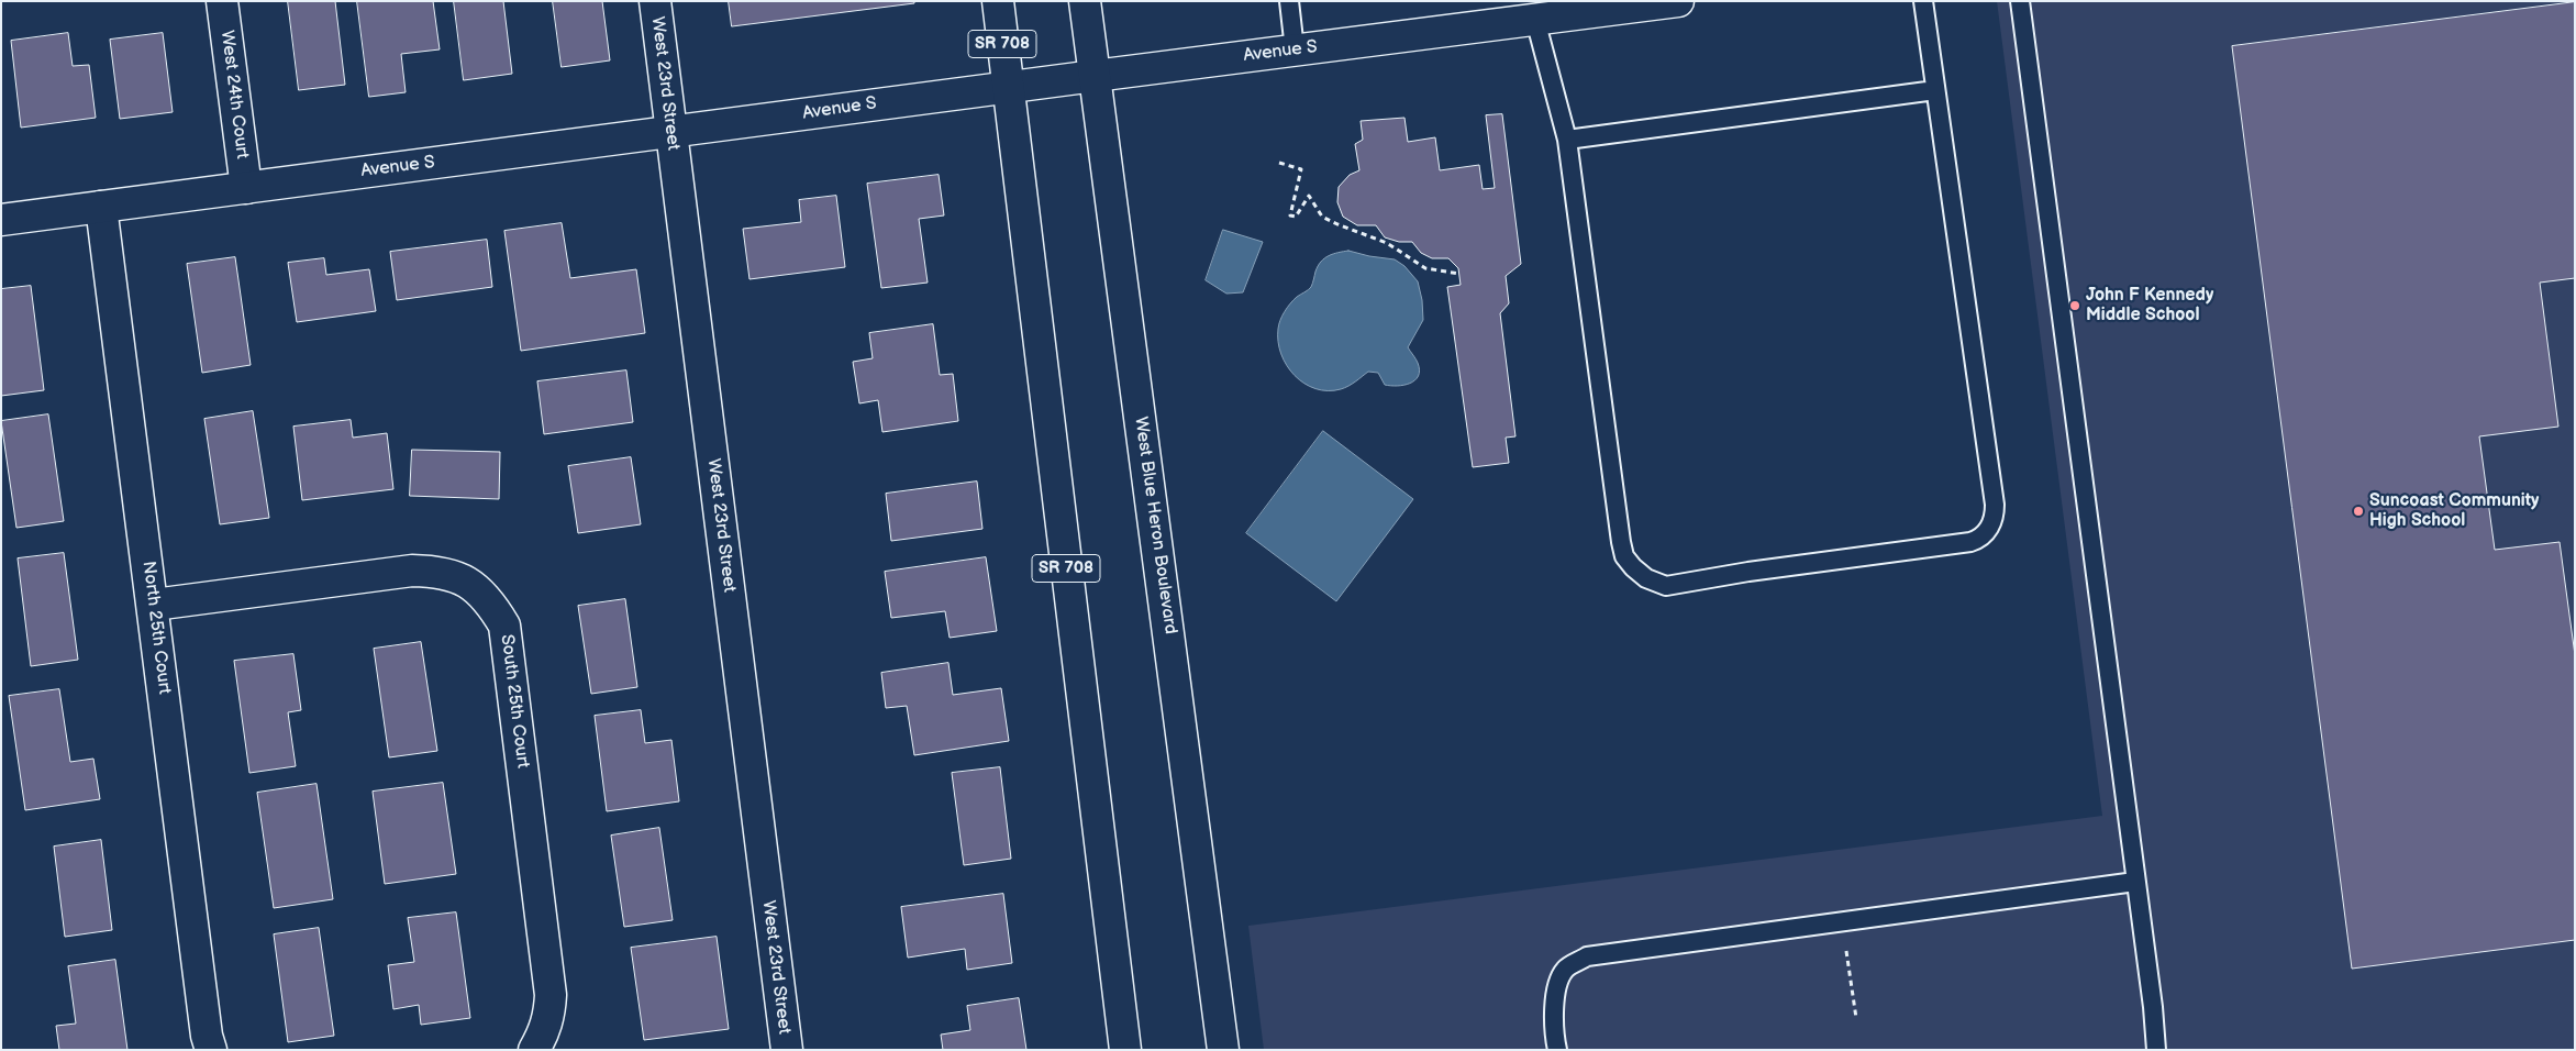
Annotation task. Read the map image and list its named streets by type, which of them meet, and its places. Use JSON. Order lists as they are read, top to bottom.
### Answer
{
  "streets": {
    "street": [
      "SR 708",
      "Avenue S",
      "West 23rd Street",
      "West 24th Court",
      "West Blue Heron Boulevard",
      "North 25th Court",
      "South 25th Court"
    ]
  },
  "crossings": [
    ["SR 708", "Avenue S"],
    ["Avenue S", "West 23rd Street"],
    ["Avenue S", "West 24th Court"],
    ["Avenue S", "West Blue Heron Boulevard"],
    ["Avenue S", "North 25th Court"],
    ["North 25th Court", "South 25th Court"]
  ],
  "places": ["John F Kennedy Middle School", "Suncoast Community High School"]
}
